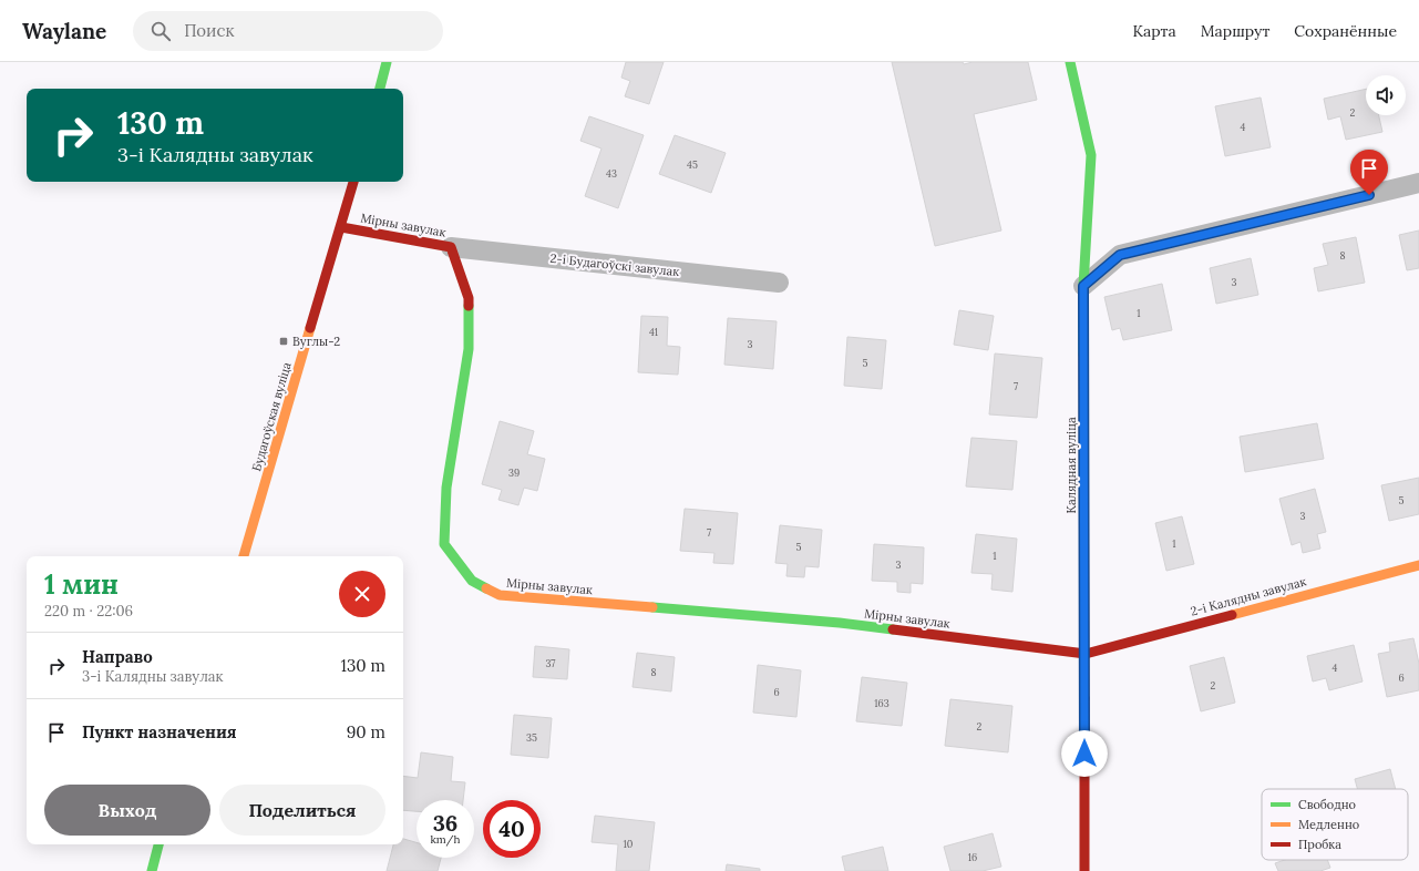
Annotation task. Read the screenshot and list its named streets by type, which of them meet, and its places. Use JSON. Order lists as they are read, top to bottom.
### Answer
{
  "streets": {
    "street": [
      "Мірны завулак",
      "2-і Будагоўскі завулак",
      "Будагоўская вуліца",
      "Калядная вуліца",
      "2-і Калядны завулак"
    ]
  },
  "crossings": [
    ["Мірны завулак", "2-і Будагоўскі завулак"],
    ["Мірны завулак", "Будагоўская вуліца"],
    ["Мірны завулак", "Калядная вуліца"],
    ["Мірны завулак", "2-і Калядны завулак"],
    ["Калядная вуліца", "2-і Калядны завулак"]
  ],
  "places": {
    "transit": ["Вуглы-2"]
  },
  "house_numbers": [
    "2",
    "4",
    "45",
    "43",
    "8",
    "3",
    "1",
    "41",
    "3",
    "5",
    "7",
    "39",
    "5",
    "3",
    "7",
    "1",
    "5",
    "1",
    "3",
    "37",
    "4",
    "8",
    "6",
    "2",
    "6",
    "163",
    "2",
    "35",
    "10",
    "16"
  ],
  "legend": ["Свободно", "Медленно", "Пробка"],
  "page": {
    "header": "Waylane",
    "search": "Поиск",
    "nav": ["Карта", "Маршрут", "Сохранённые"],
    "turn": ["130 m", "3-і Калядны завулак"],
    "heading": ["1 мин", "220 m · 22:06"],
    "list": [
      {
        "name": "Направо",
        "note": "3-і Калядны завулак",
        "value": "130 m"
      },
      {
        "name": "Пункт назначения",
        "value": "90 m"
      }
    ],
    "buttons": ["Выход", "Поделиться"],
    "speed": "36 km/h",
    "limit": "40"
  }
}
